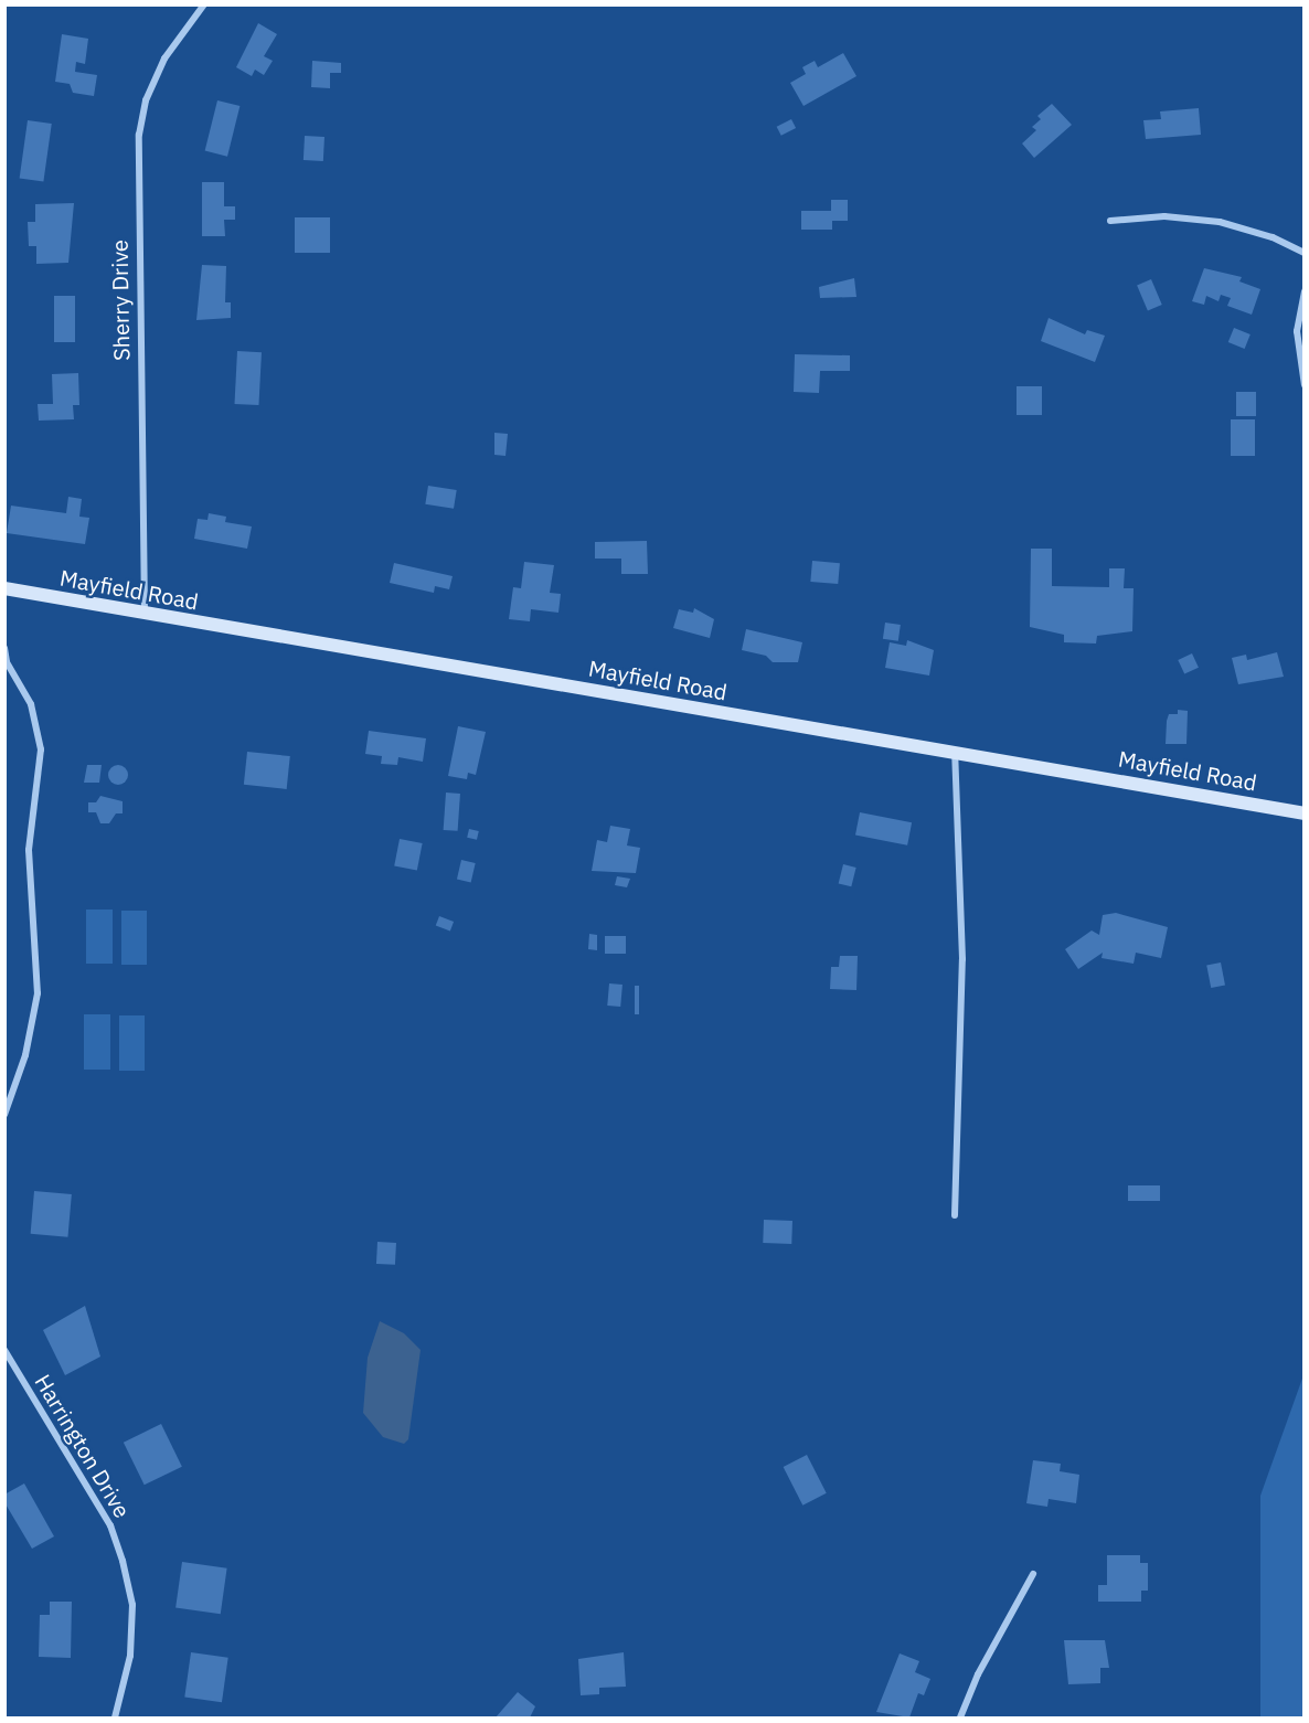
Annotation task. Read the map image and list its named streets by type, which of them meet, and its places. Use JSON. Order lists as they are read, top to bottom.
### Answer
{
  "streets": {
    "street": ["Sherry Drive", "Mayfield Road", "Harrington Drive"]
  },
  "crossings": [
    ["Sherry Drive", "Mayfield Road"]
  ]
}
